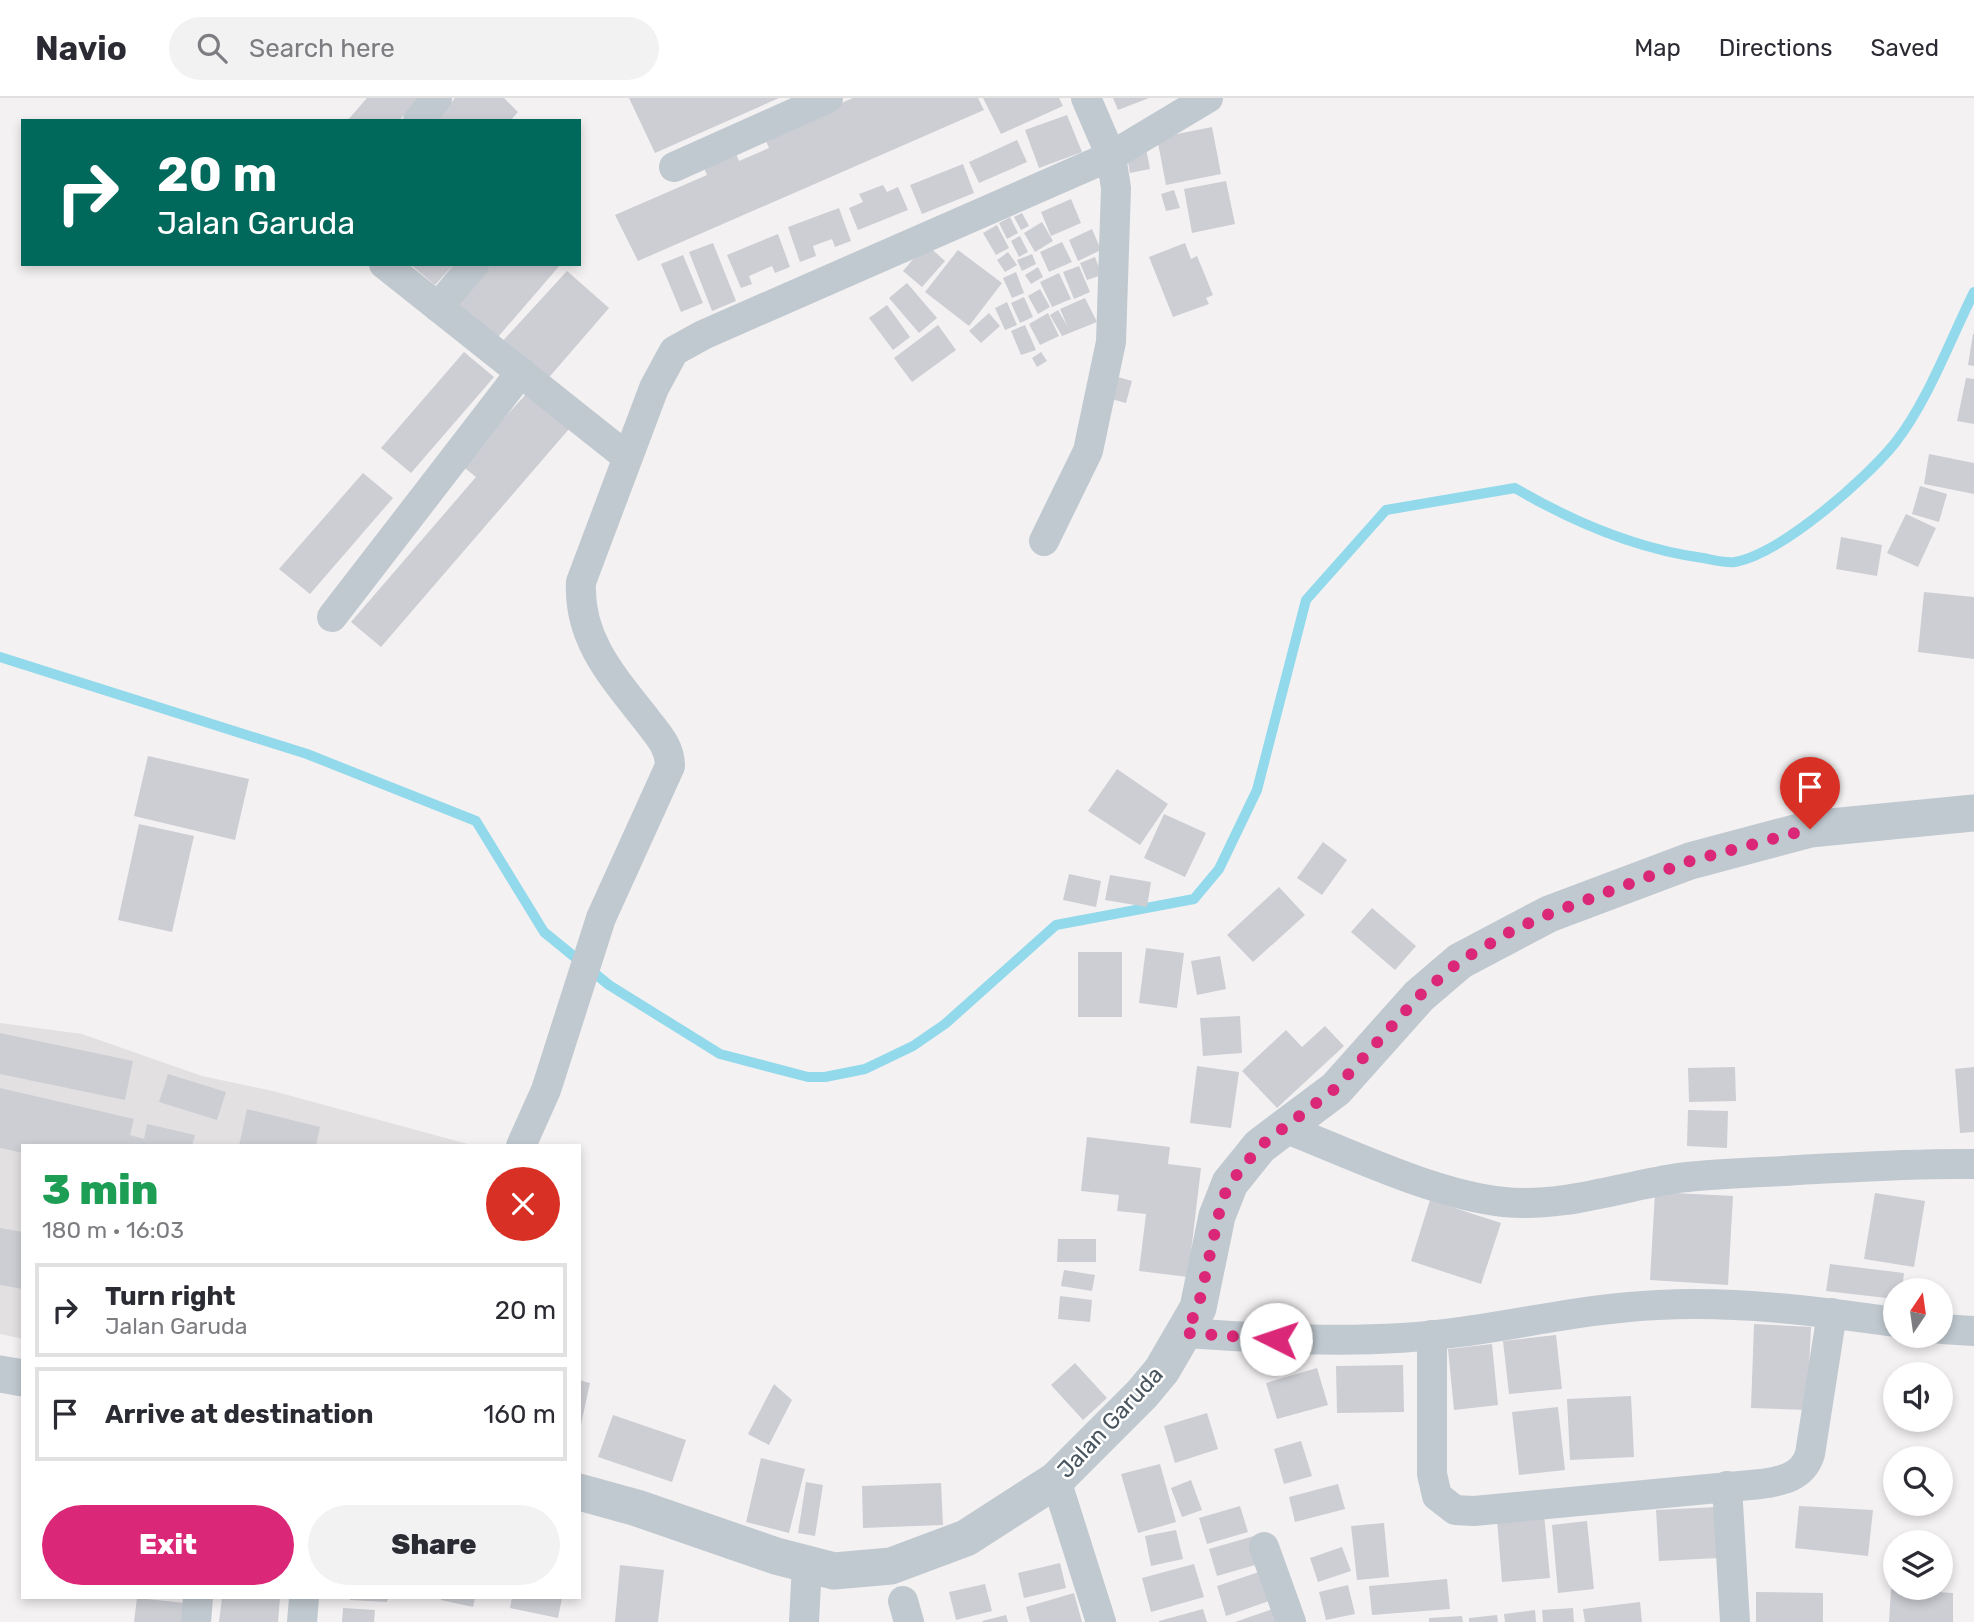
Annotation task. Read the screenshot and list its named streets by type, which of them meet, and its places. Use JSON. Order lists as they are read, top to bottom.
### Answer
{
  "streets": {
    "street": ["Jalan Garuda"]
  },
  "north": "top",
  "page": {
    "header": "Navio",
    "search": "Search here",
    "nav": ["Map", "Directions", "Saved"],
    "turn": ["20 m", "Jalan Garuda"],
    "heading": ["3 min", "180 m · 16:03"],
    "list": [
      {
        "name": "Turn right",
        "note": "Jalan Garuda",
        "value": "20 m"
      },
      {
        "name": "Arrive at destination",
        "value": "160 m"
      }
    ],
    "buttons": ["Exit", "Share"]
  }
}
